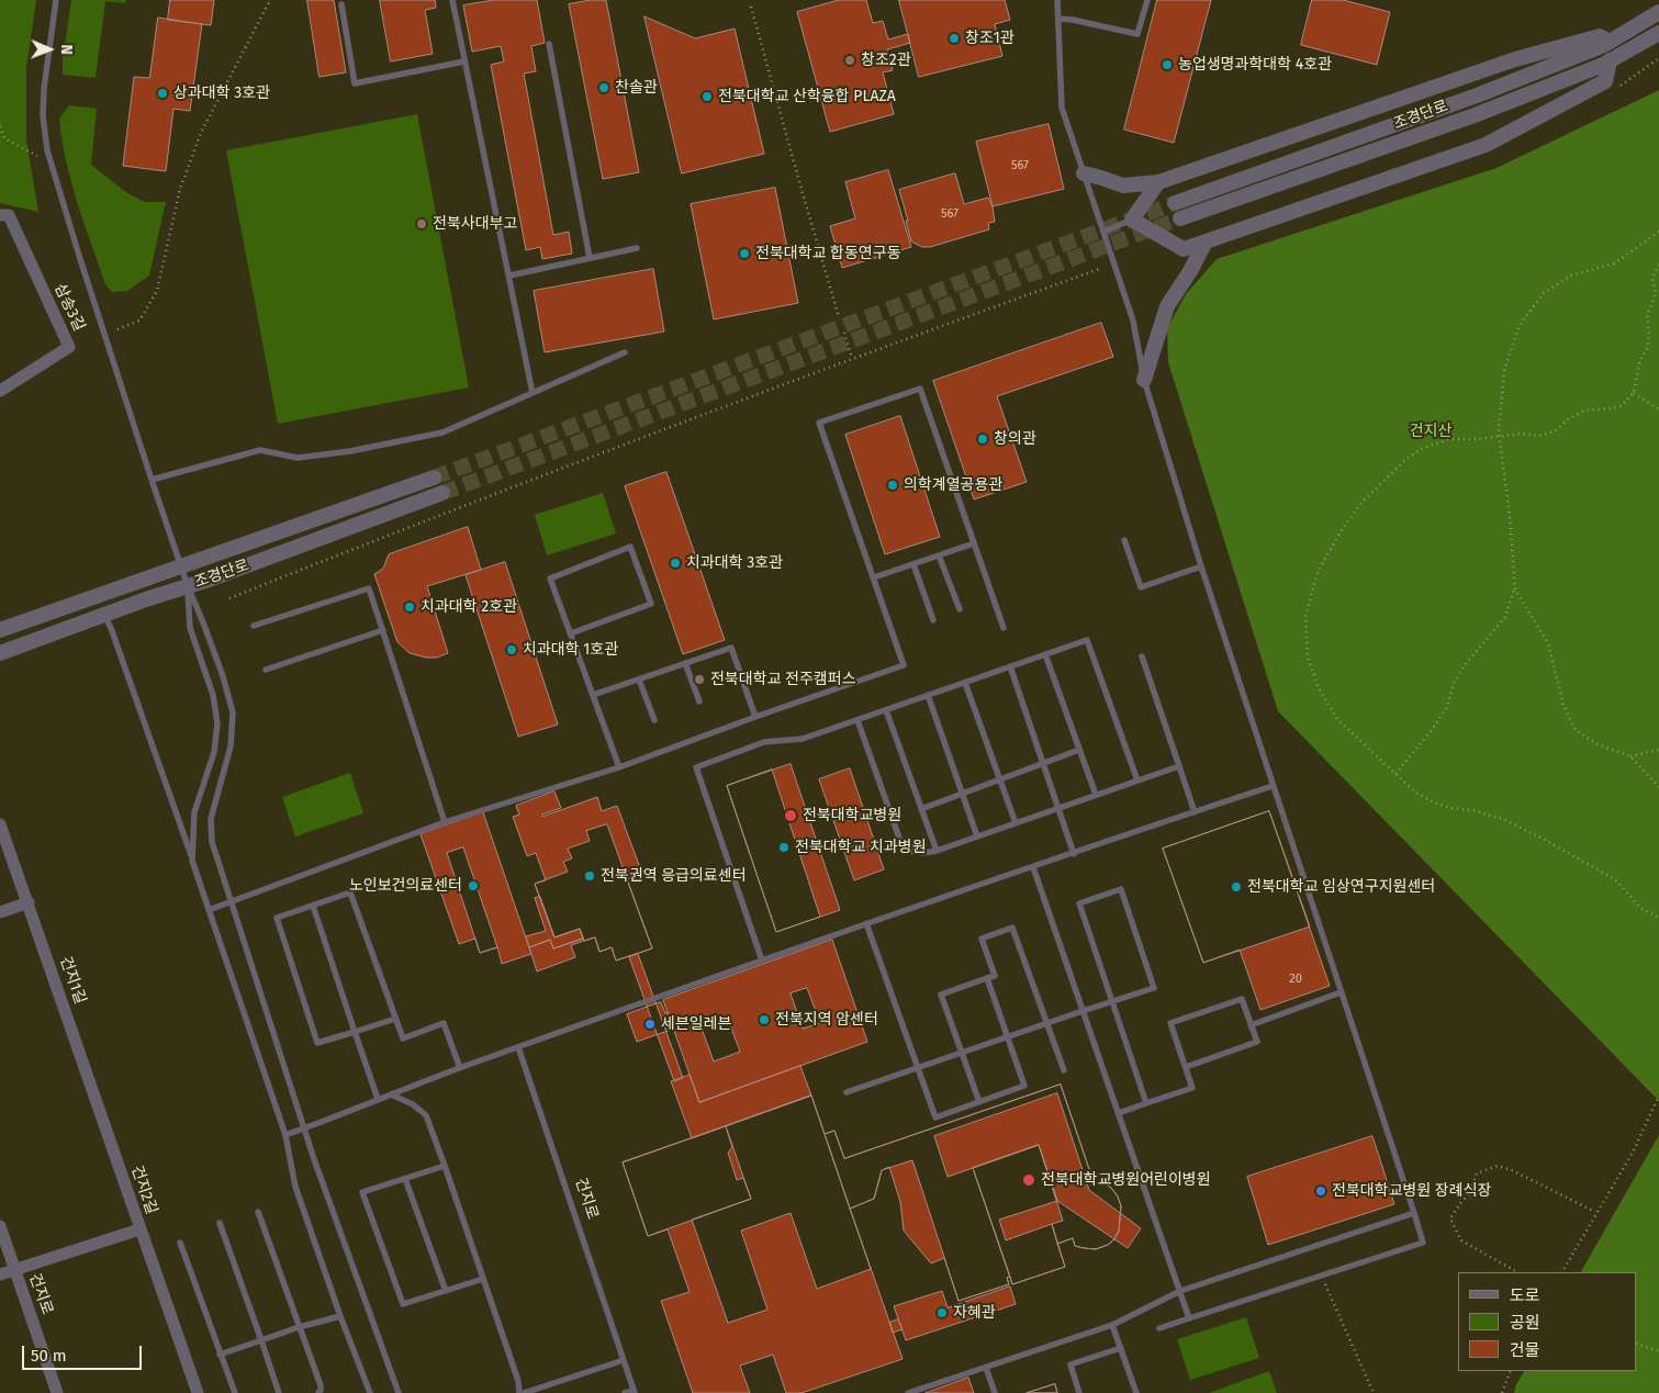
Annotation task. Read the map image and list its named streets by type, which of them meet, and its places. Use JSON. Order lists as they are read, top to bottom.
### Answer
{
  "streets": {
    "street": [
      "조경단로",
      "삼송3길",
      "건지1길",
      "건지2길",
      "건지로"
    ]
  },
  "crossings": [
    ["건지1길", "건지2길"],
    ["건지2길", "건지로"]
  ],
  "parks": ["건지산"],
  "places": [
    "창조1관",
    "창조2관",
    "농업생명과학대학 4호관",
    "찬솔관",
    "상과대학 3호관",
    "전북대학교 산학융합 PLAZA",
    "전북사대부고",
    "전북대학교 합동연구동",
    "창의관",
    "의학계열공용관",
    "치과대학 3호관",
    "치과대학 2호관",
    "치과대학 1호관",
    "전북대학교 전주캠퍼스",
    "전북대학교병원",
    "전북대학교 치과병원",
    "전북권역 응급의료센터",
    "노인보건의료센터",
    "전북대학교 임상연구지원센터",
    "전북지역 암센터",
    "세븐일레븐",
    "전북대학교병원어린이병원",
    "전북대학교병원 장례식장",
    "자혜관"
  ],
  "house_numbers": ["567", "567", "20"],
  "legend": ["도로", "공원", "건물"],
  "scale_bar": "50 m",
  "north": "right"
}
